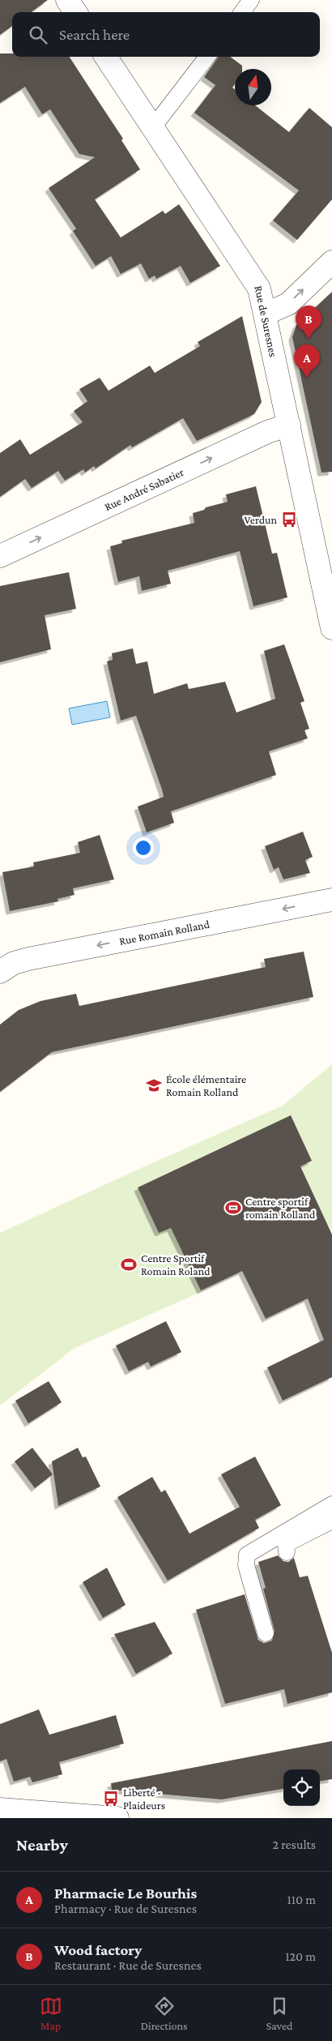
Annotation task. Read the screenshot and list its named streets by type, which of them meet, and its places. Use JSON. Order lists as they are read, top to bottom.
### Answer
{
  "streets": {
    "street": ["Rue de Suresnes", "Rue André Sabatier", "Rue Romain Rolland"]
  },
  "crossings": [
    ["Rue de Suresnes", "Rue André Sabatier"]
  ],
  "one_way": ["Rue André Sabatier", "Rue Romain Rolland"],
  "places": {
    "bus stop": ["Verdun", "Liberté - Plaideurs"],
    "school or university": ["École élémentaire Romain Rolland"],
    "sports": ["Centre sportif romain Rolland", "Centre Sportif Romain Roland"]
  },
  "north": "top",
  "page": {
    "search": "Search here",
    "pins": ["B", "A"],
    "heading": ["Nearby", "2 results"],
    "list": [
      {
        "mark": "A",
        "name": "Pharmacie Le Bourhis",
        "note": "Pharmacy · Rue de Suresnes",
        "value": "110 m"
      },
      {
        "mark": "B",
        "name": "Wood factory",
        "note": "Restaurant · Rue de Suresnes",
        "value": "120 m"
      }
    ],
    "nav": ["Map", "Directions", "Saved"]
  }
}
